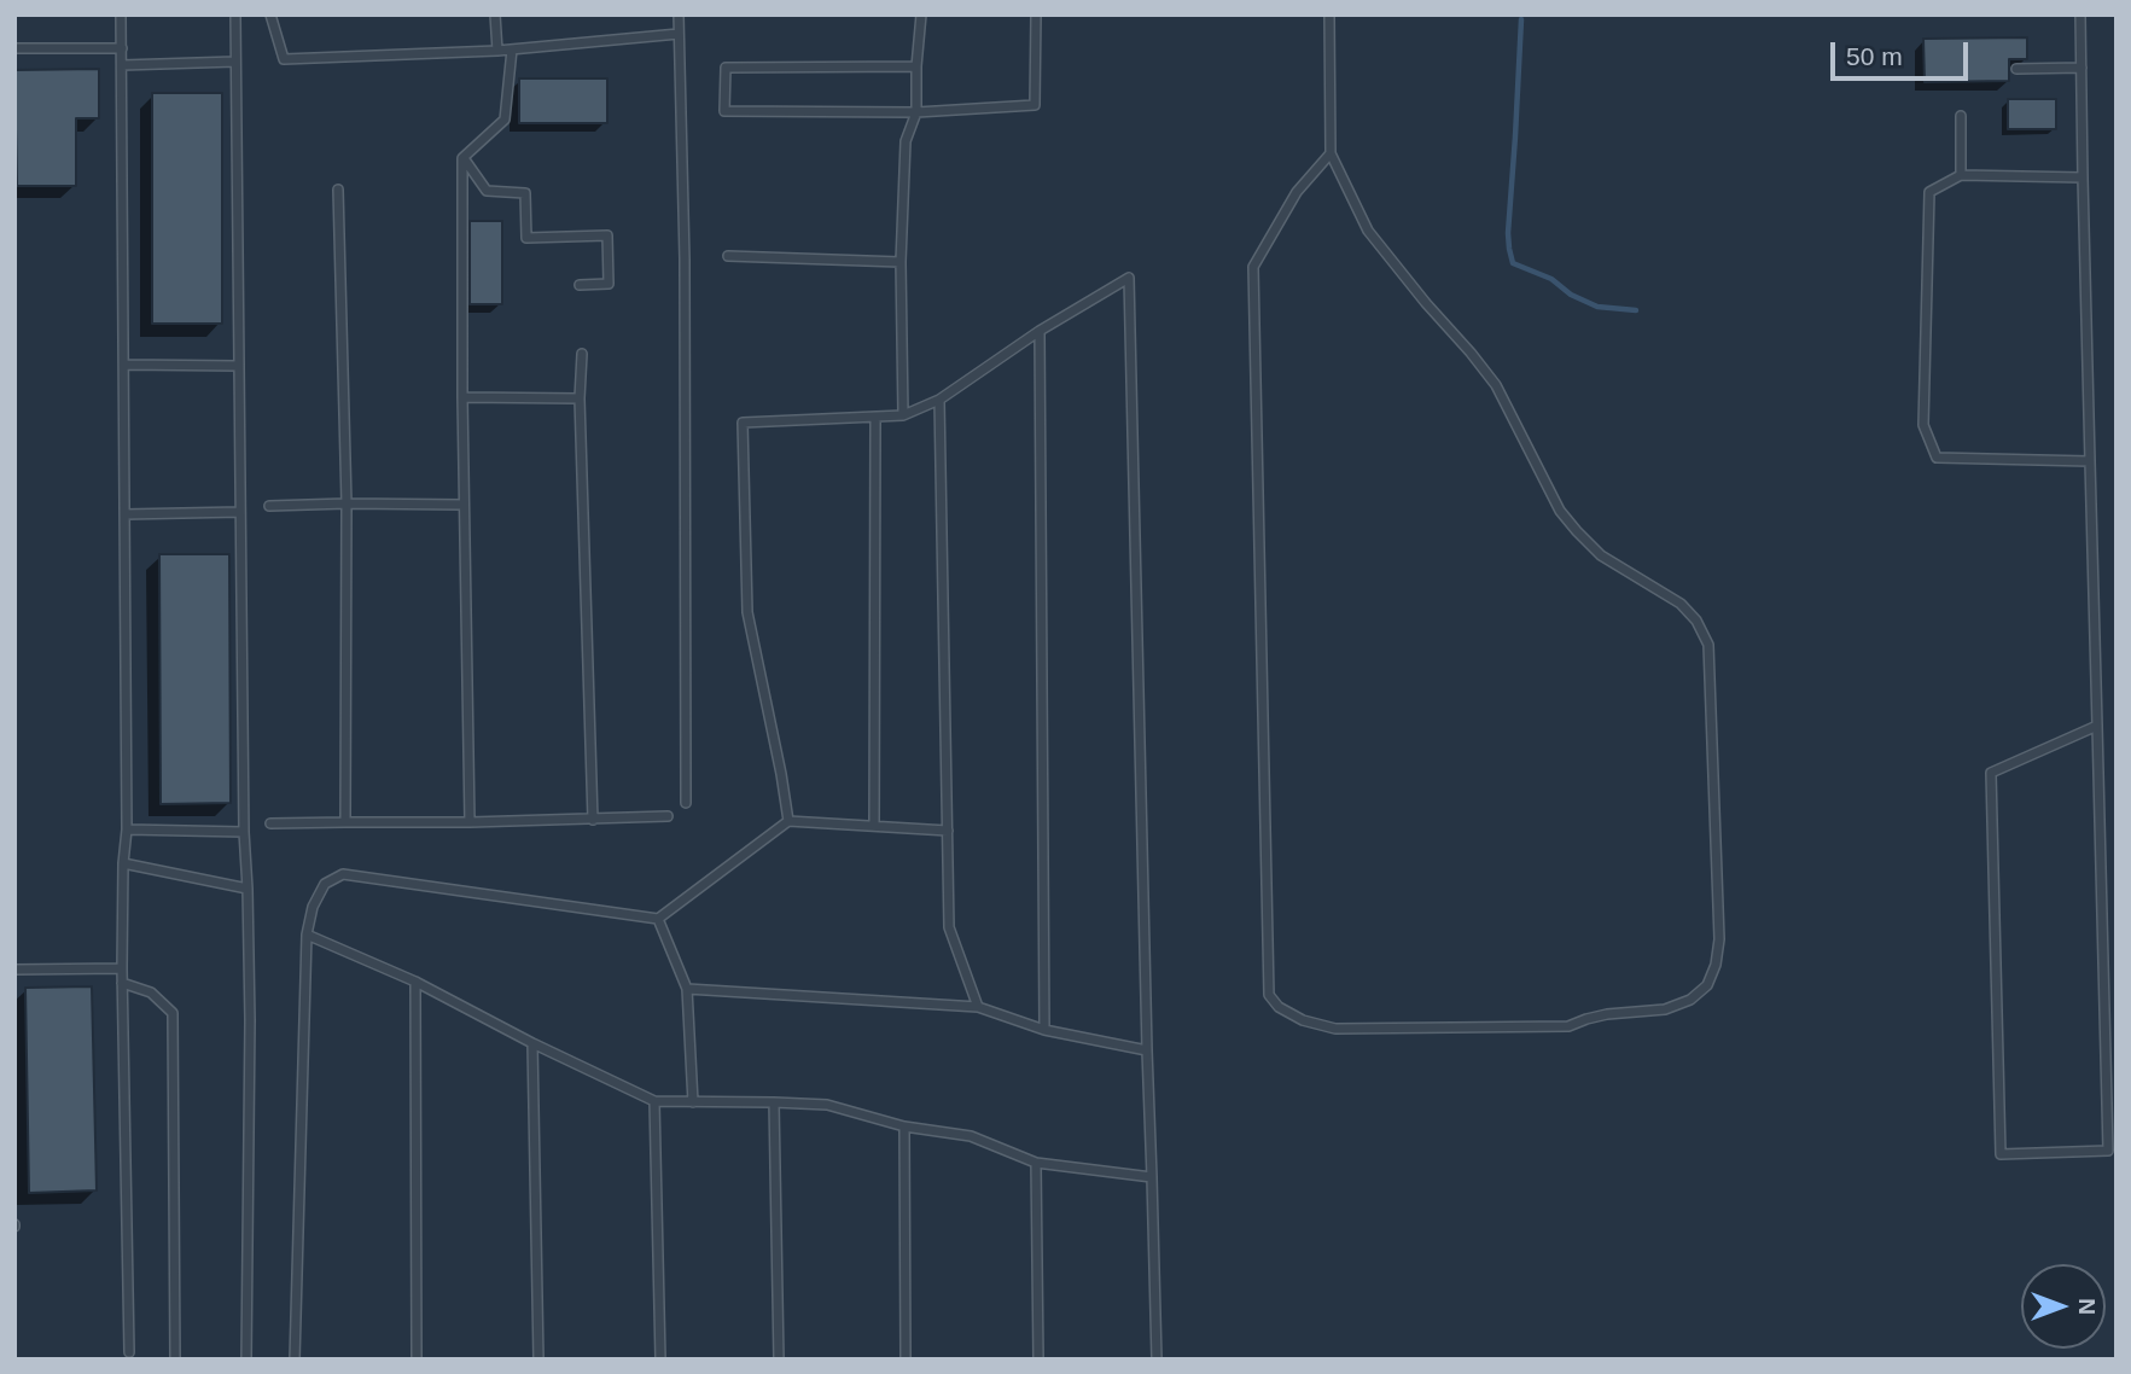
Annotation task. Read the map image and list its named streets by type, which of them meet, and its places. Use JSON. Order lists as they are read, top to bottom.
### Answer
{
  "scale_bar": "50 m",
  "north": "right"
}
